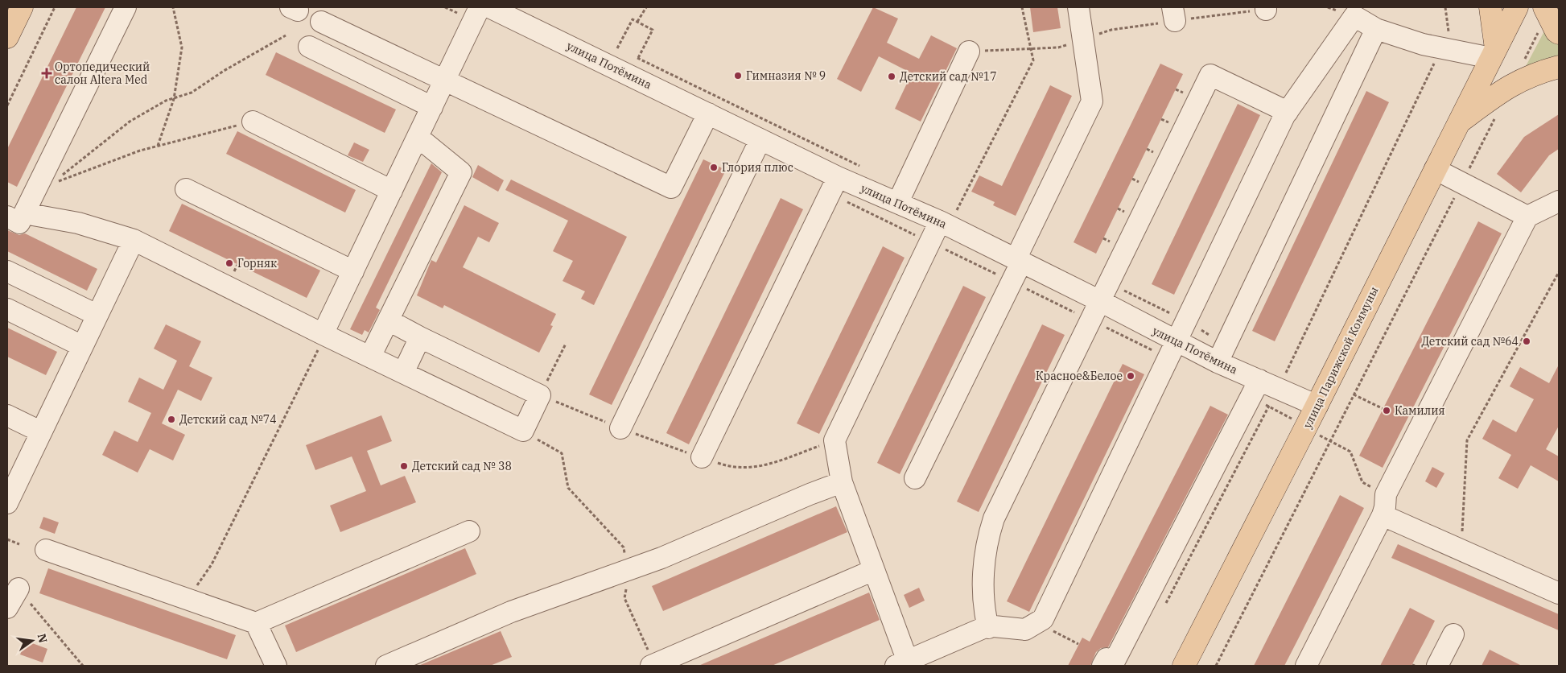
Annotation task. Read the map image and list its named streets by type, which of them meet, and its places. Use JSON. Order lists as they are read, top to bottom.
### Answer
{
  "streets": {
    "main road": ["улица Парижской Коммуны"],
    "street": ["улица Потёмина"]
  },
  "crossings": [
    ["улица Потёмина", "улица Парижской Коммуны"]
  ],
  "places": {
    "health": ["Ортопедический салон Altera Med"],
    "other": [
      "Гимназия № 9",
      "Детский сад №17",
      "Глория плюс",
      "Горняк",
      "Детский сад №64",
      "Красное&Белое",
      "Камилия",
      "Детский сад №74",
      "Детский сад № 38"
    ]
  },
  "north": "right"
}
